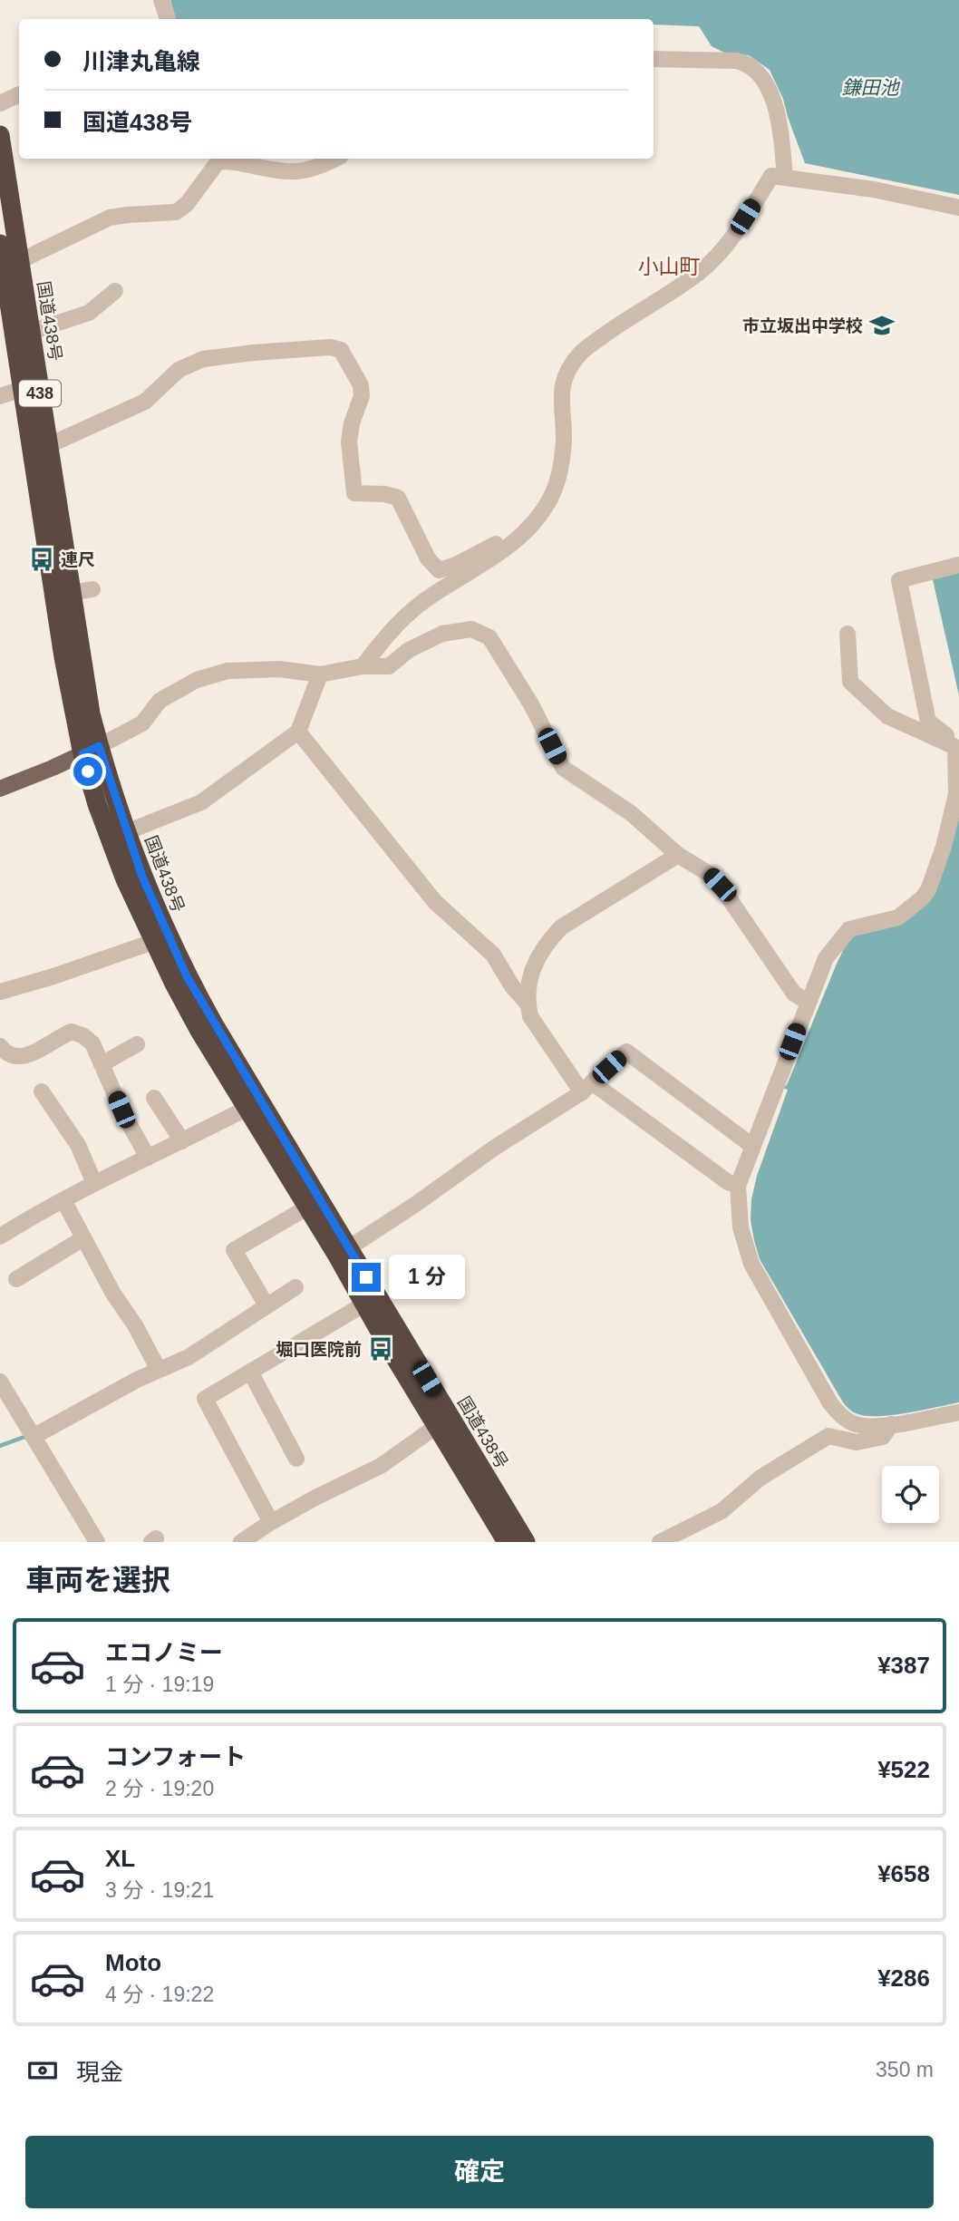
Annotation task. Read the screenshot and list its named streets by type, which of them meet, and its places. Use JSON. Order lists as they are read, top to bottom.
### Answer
{
  "streets": {
    "highway": ["国道438号", "438"]
  },
  "districts": ["小山町"],
  "water": ["鎌田池"],
  "places": {
    "school or university": ["市立坂出中学校"],
    "bus stop": ["連尺", "堀口医院前"]
  },
  "page": {
    "banner": ["川津丸亀線", "国道438号"],
    "bubble": "1 分",
    "heading": "車両を選択",
    "list": [
      {
        "name": "エコノミー",
        "note": "1 分 · 19:19",
        "value": "¥387"
      },
      {
        "name": "コンフォート",
        "note": "2 分 · 19:20",
        "value": "¥522"
      },
      {
        "name": "XL",
        "note": "3 分 · 19:21",
        "value": "¥658"
      },
      {
        "name": "Moto",
        "note": "4 分 · 19:22",
        "value": "¥286"
      }
    ],
    "pay": ["現金", "350 m"],
    "buttons": "確定"
  }
}
